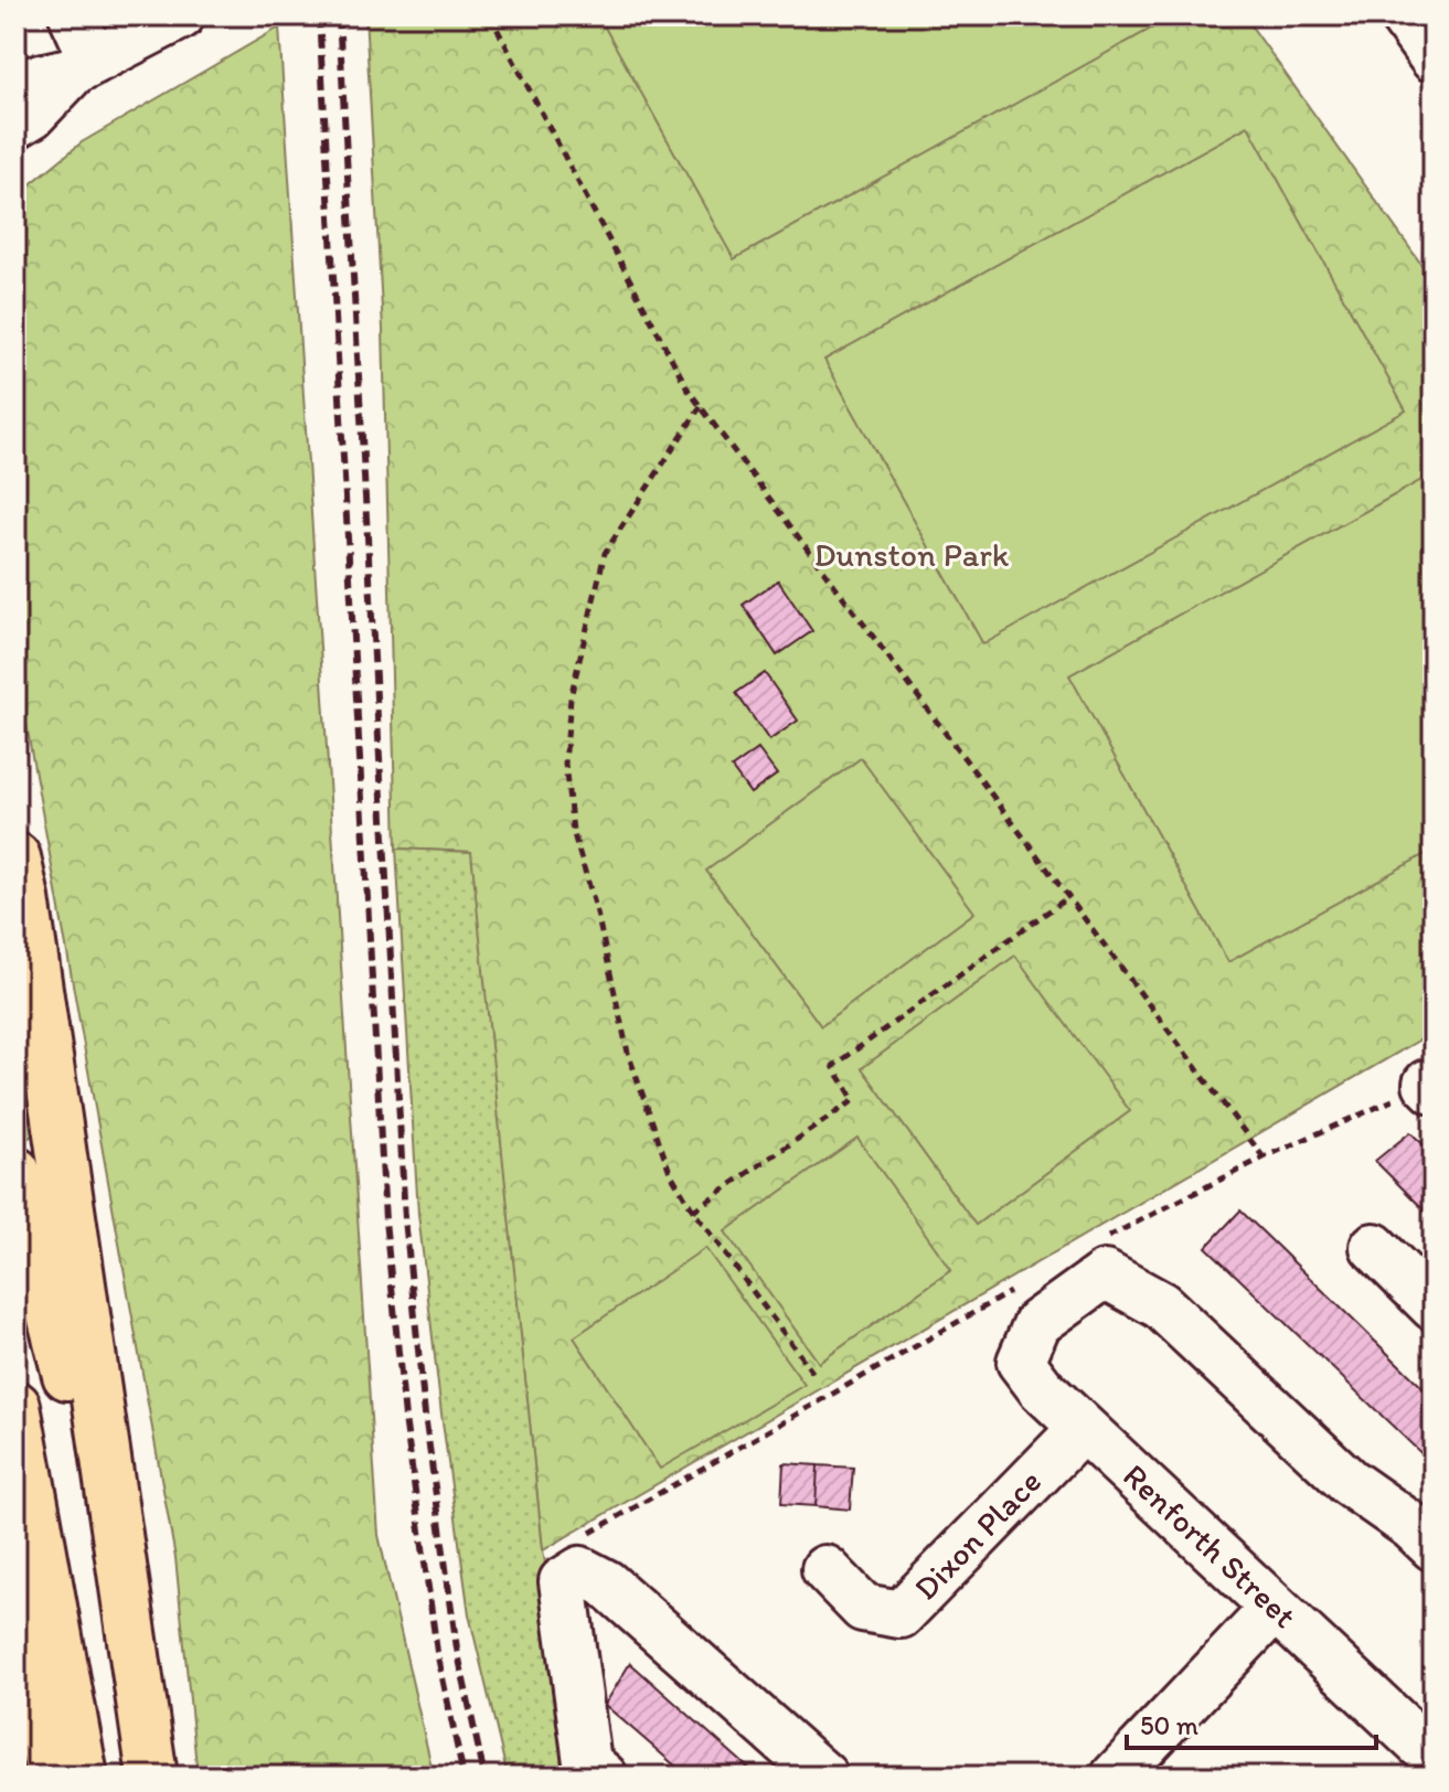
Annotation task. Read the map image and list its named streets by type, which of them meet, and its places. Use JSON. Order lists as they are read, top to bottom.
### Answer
{
  "streets": {
    "street": ["Dixon Place", "Renforth Street"]
  },
  "crossings": [
    ["Dixon Place", "Renforth Street"]
  ],
  "parks": ["Dunston Park"],
  "scale_bar": "50 m"
}
